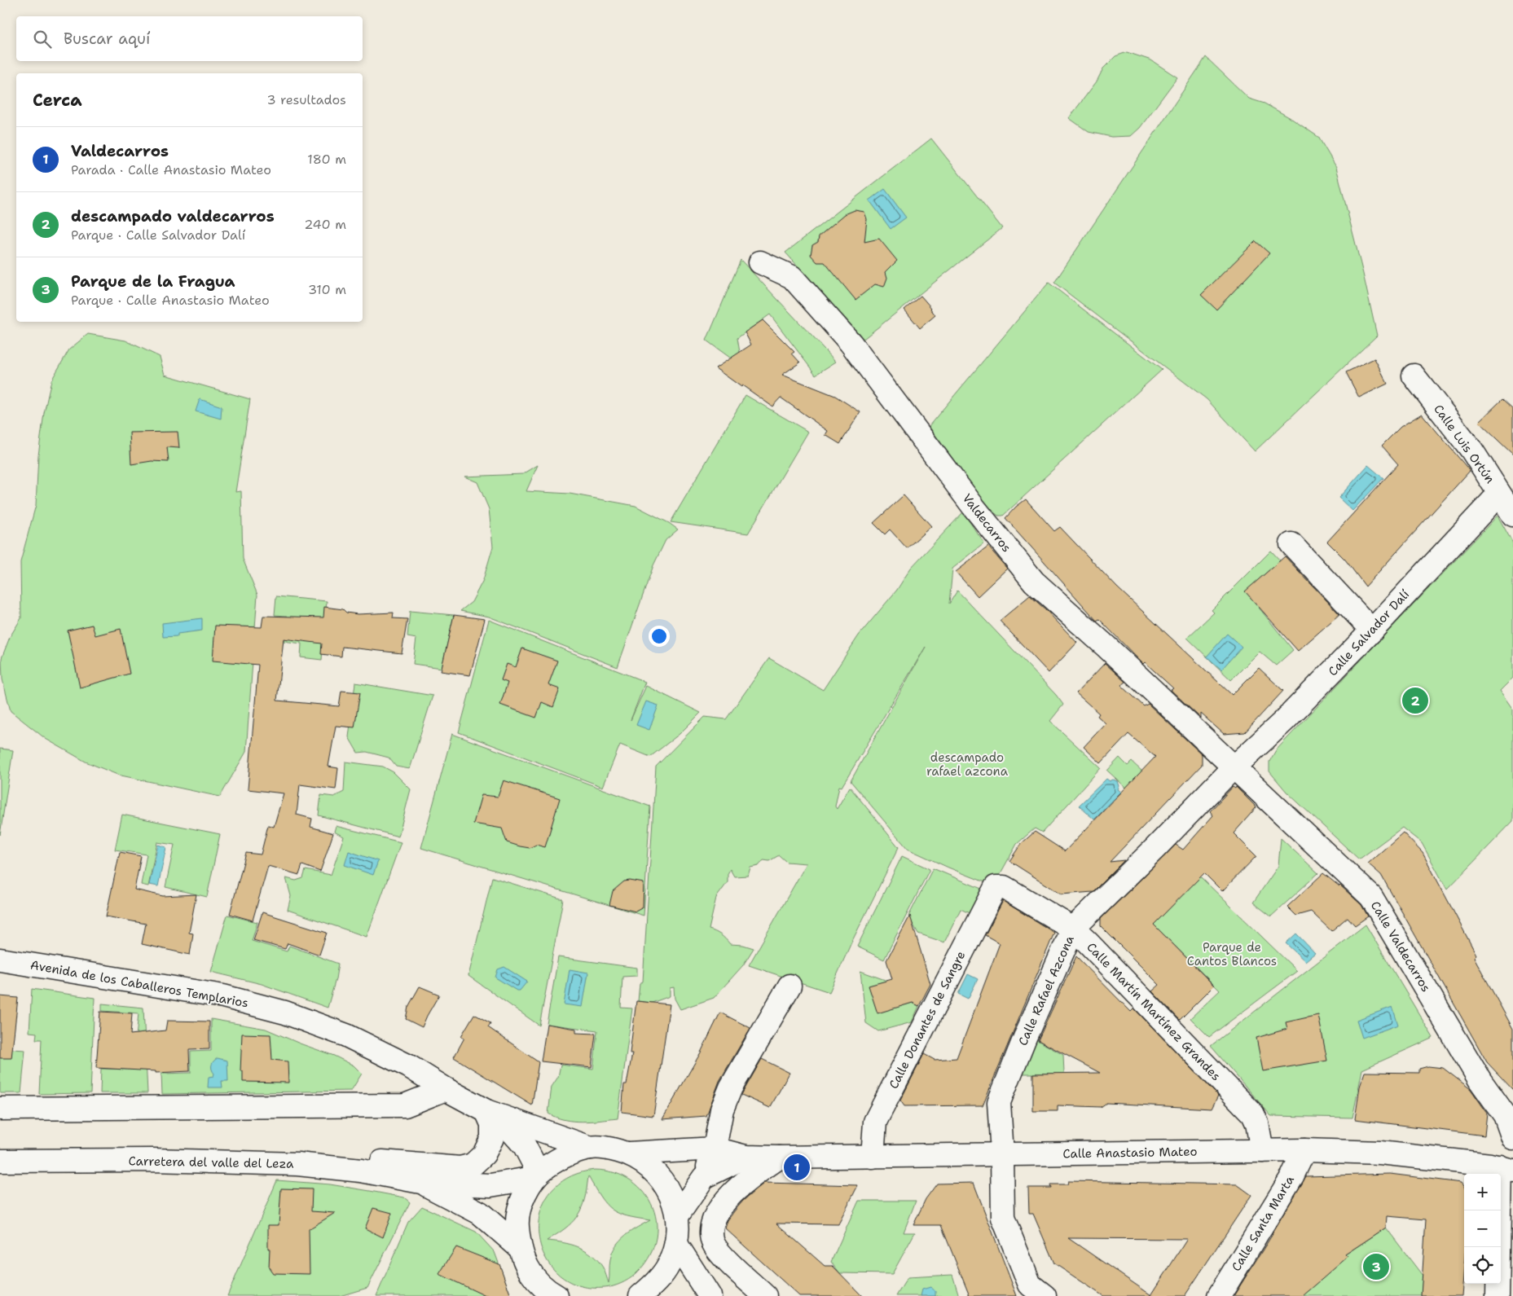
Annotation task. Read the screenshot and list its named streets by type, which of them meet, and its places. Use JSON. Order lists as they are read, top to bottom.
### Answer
{
  "streets": {
    "street": [
      "Calle Luis Ortún",
      "Valdecarros",
      "Calle Salvador Dalí",
      "Calle Valdecarros",
      "Avenida de los Caballeros Templarios",
      "Calle Rafael Azcona",
      "Calle Martín Martínez Grandes",
      "Calle Donantes de Sangre",
      "Calle Anastasio Mateo",
      "Carretera del valle del Leza",
      "Calle Santa Marta"
    ]
  },
  "crossings": [
    ["Calle Luis Ortún", "Calle Salvador Dalí"],
    ["Valdecarros", "Calle Salvador Dalí"],
    ["Valdecarros", "Calle Valdecarros"],
    ["Valdecarros", "Calle Rafael Azcona"],
    ["Calle Salvador Dalí", "Calle Valdecarros"],
    ["Calle Salvador Dalí", "Calle Rafael Azcona"],
    ["Calle Valdecarros", "Calle Rafael Azcona"],
    ["Calle Rafael Azcona", "Calle Martín Martínez Grandes"],
    ["Calle Rafael Azcona", "Calle Anastasio Mateo"],
    ["Calle Martín Martínez Grandes", "Calle Donantes de Sangre"],
    ["Calle Martín Martínez Grandes", "Calle Anastasio Mateo"],
    ["Calle Donantes de Sangre", "Calle Anastasio Mateo"],
    ["Calle Anastasio Mateo", "Calle Santa Marta"]
  ],
  "parks": ["descampado rafael azcona", "Parque de Cantos Blancos"],
  "page": {
    "search": "Buscar aquí",
    "heading": ["Cerca", "3 resultados"],
    "list": [
      {
        "mark": "1",
        "name": "Valdecarros",
        "note": "Parada · Calle Anastasio Mateo",
        "value": "180 m"
      },
      {
        "mark": "2",
        "name": "descampado valdecarros",
        "note": "Parque · Calle Salvador Dalí",
        "value": "240 m"
      },
      {
        "mark": "3",
        "name": "Parque de la Fragua",
        "note": "Parque · Calle Anastasio Mateo",
        "value": "310 m"
      }
    ],
    "pins": ["2", "1", "3"],
    "map_buttons": ["+", "−"]
  }
}
